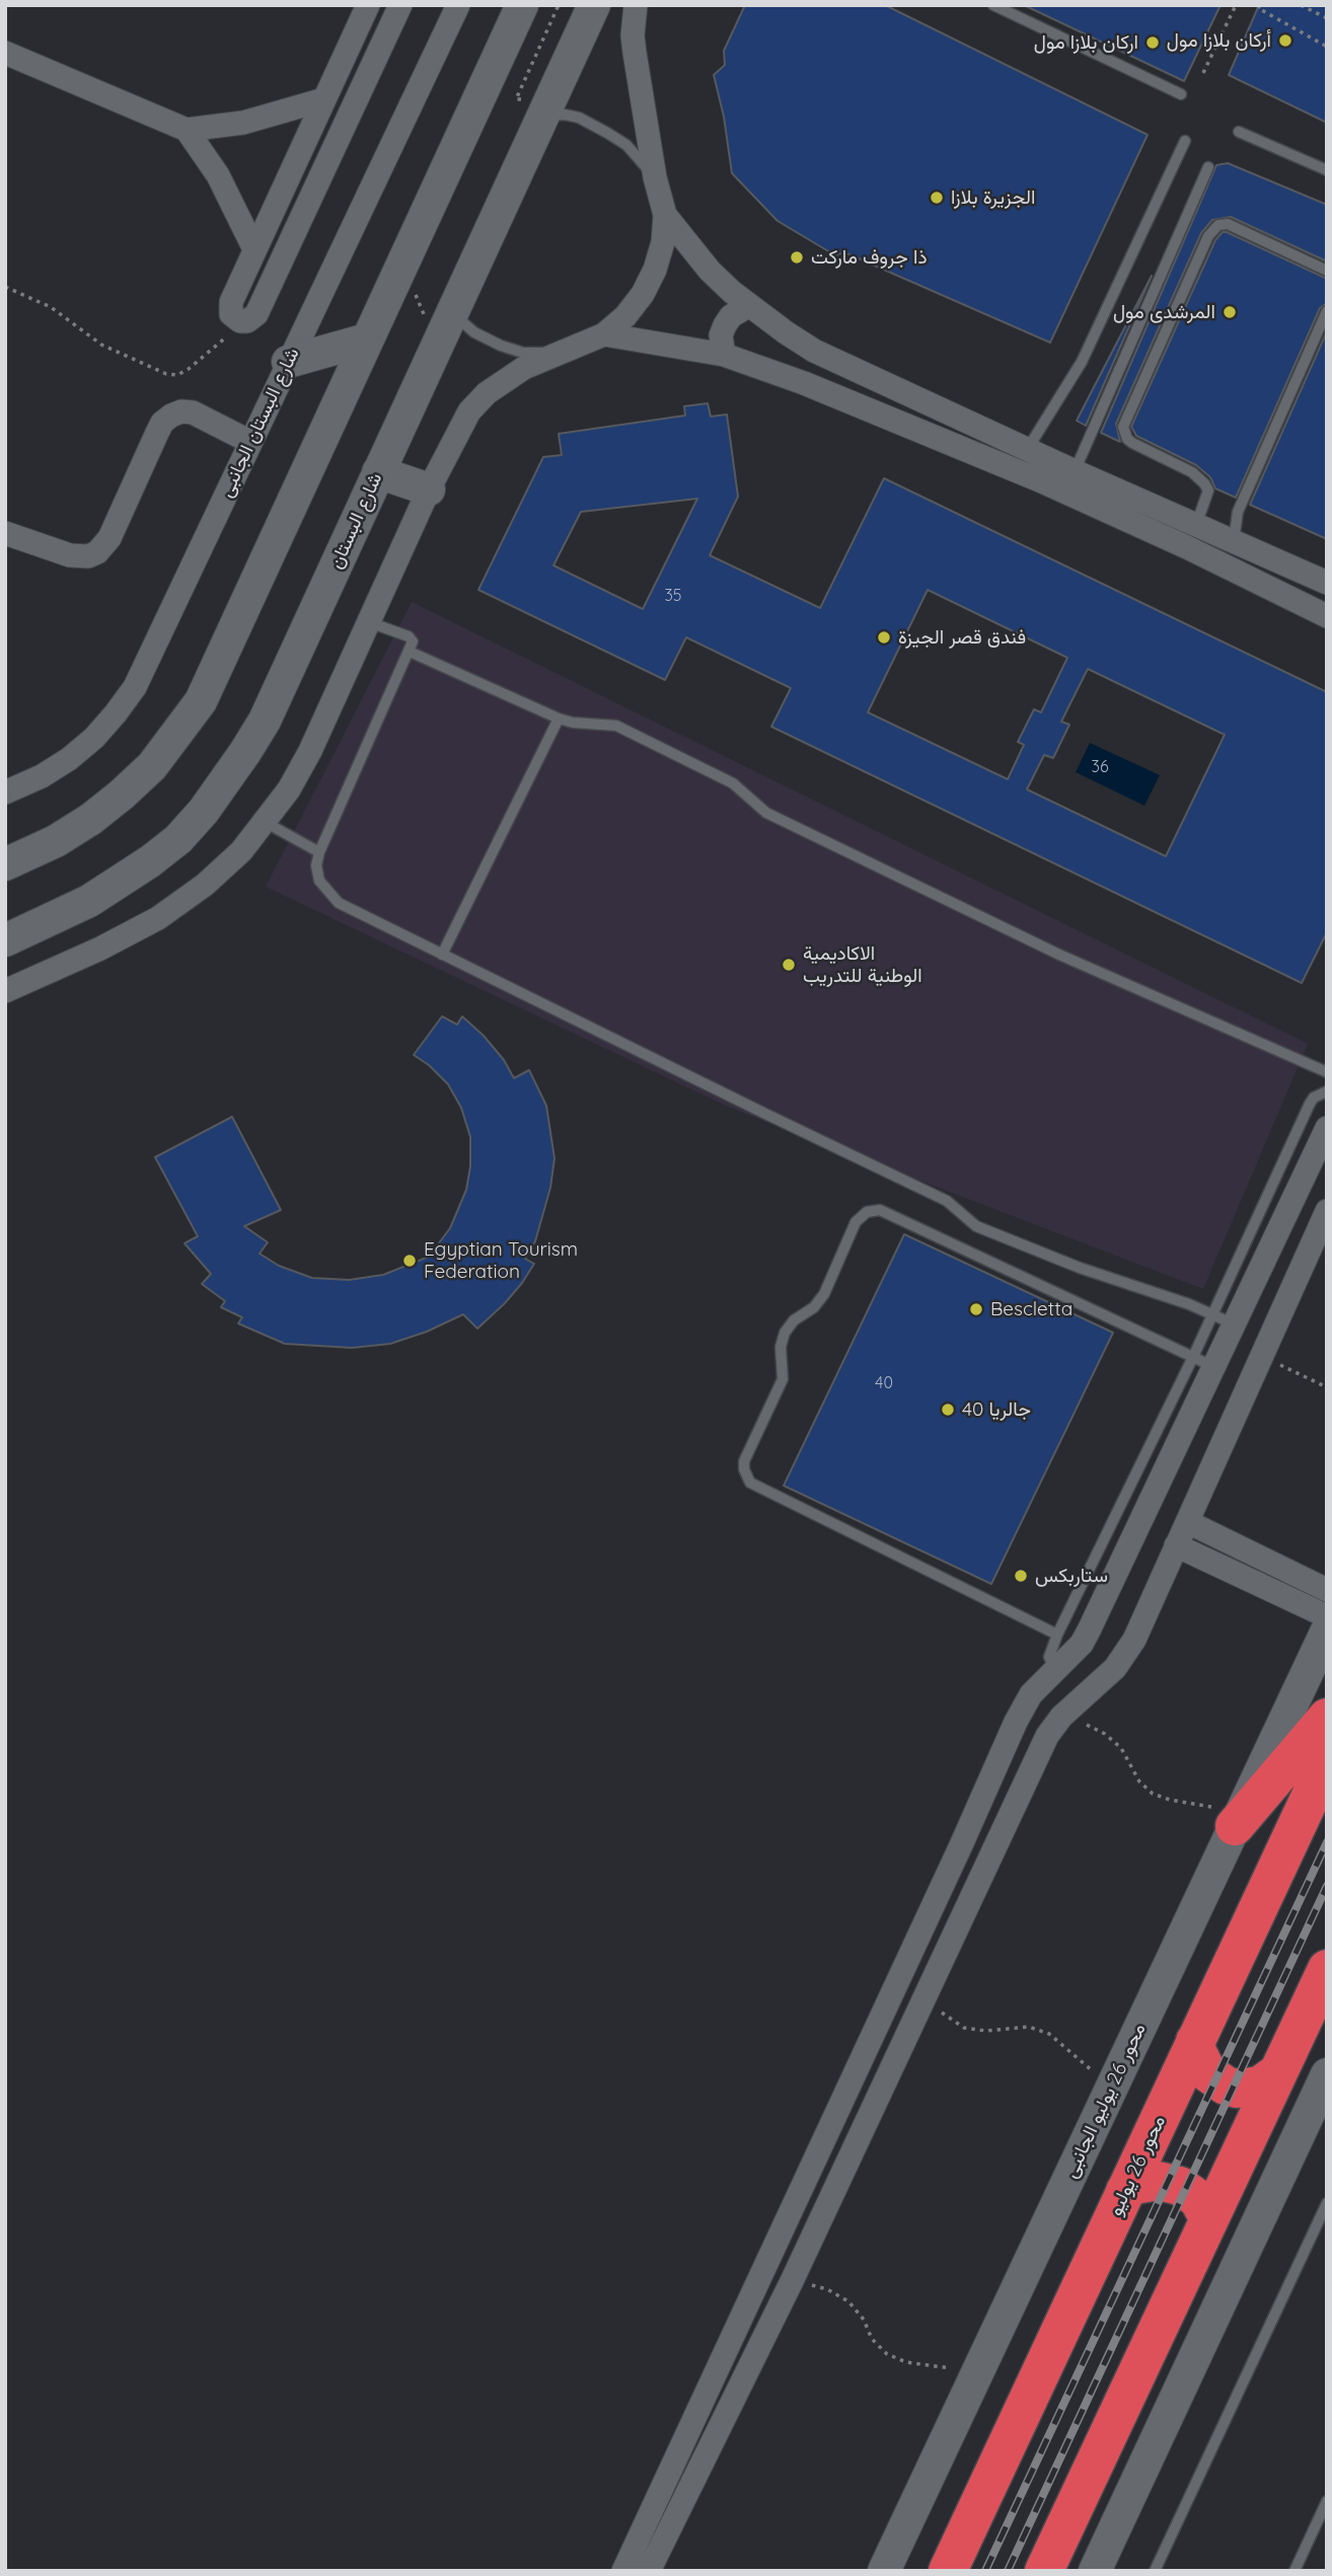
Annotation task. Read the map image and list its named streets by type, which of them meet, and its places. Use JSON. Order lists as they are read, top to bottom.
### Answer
{
  "streets": {
    "highway": ["محور 26 يوليو"],
    "street": ["شارع البستان الجانبى", "شارع البستان", "محور 26 يوليو الجانبى"]
  },
  "places": [
    "أركان بلازا مول",
    "اركان بلازا مول",
    "الجزيرة بلازا",
    "ذا جروف ماركت",
    "المرشدى مول",
    "فندق قصر الجيزة",
    "الاكاديمية الوطنية للتدريب",
    "Egyptian Tourism Federation",
    "Bescletta",
    "جالريا 40",
    "ستاربكس"
  ],
  "house_numbers": ["35", "36", "40"]
}
